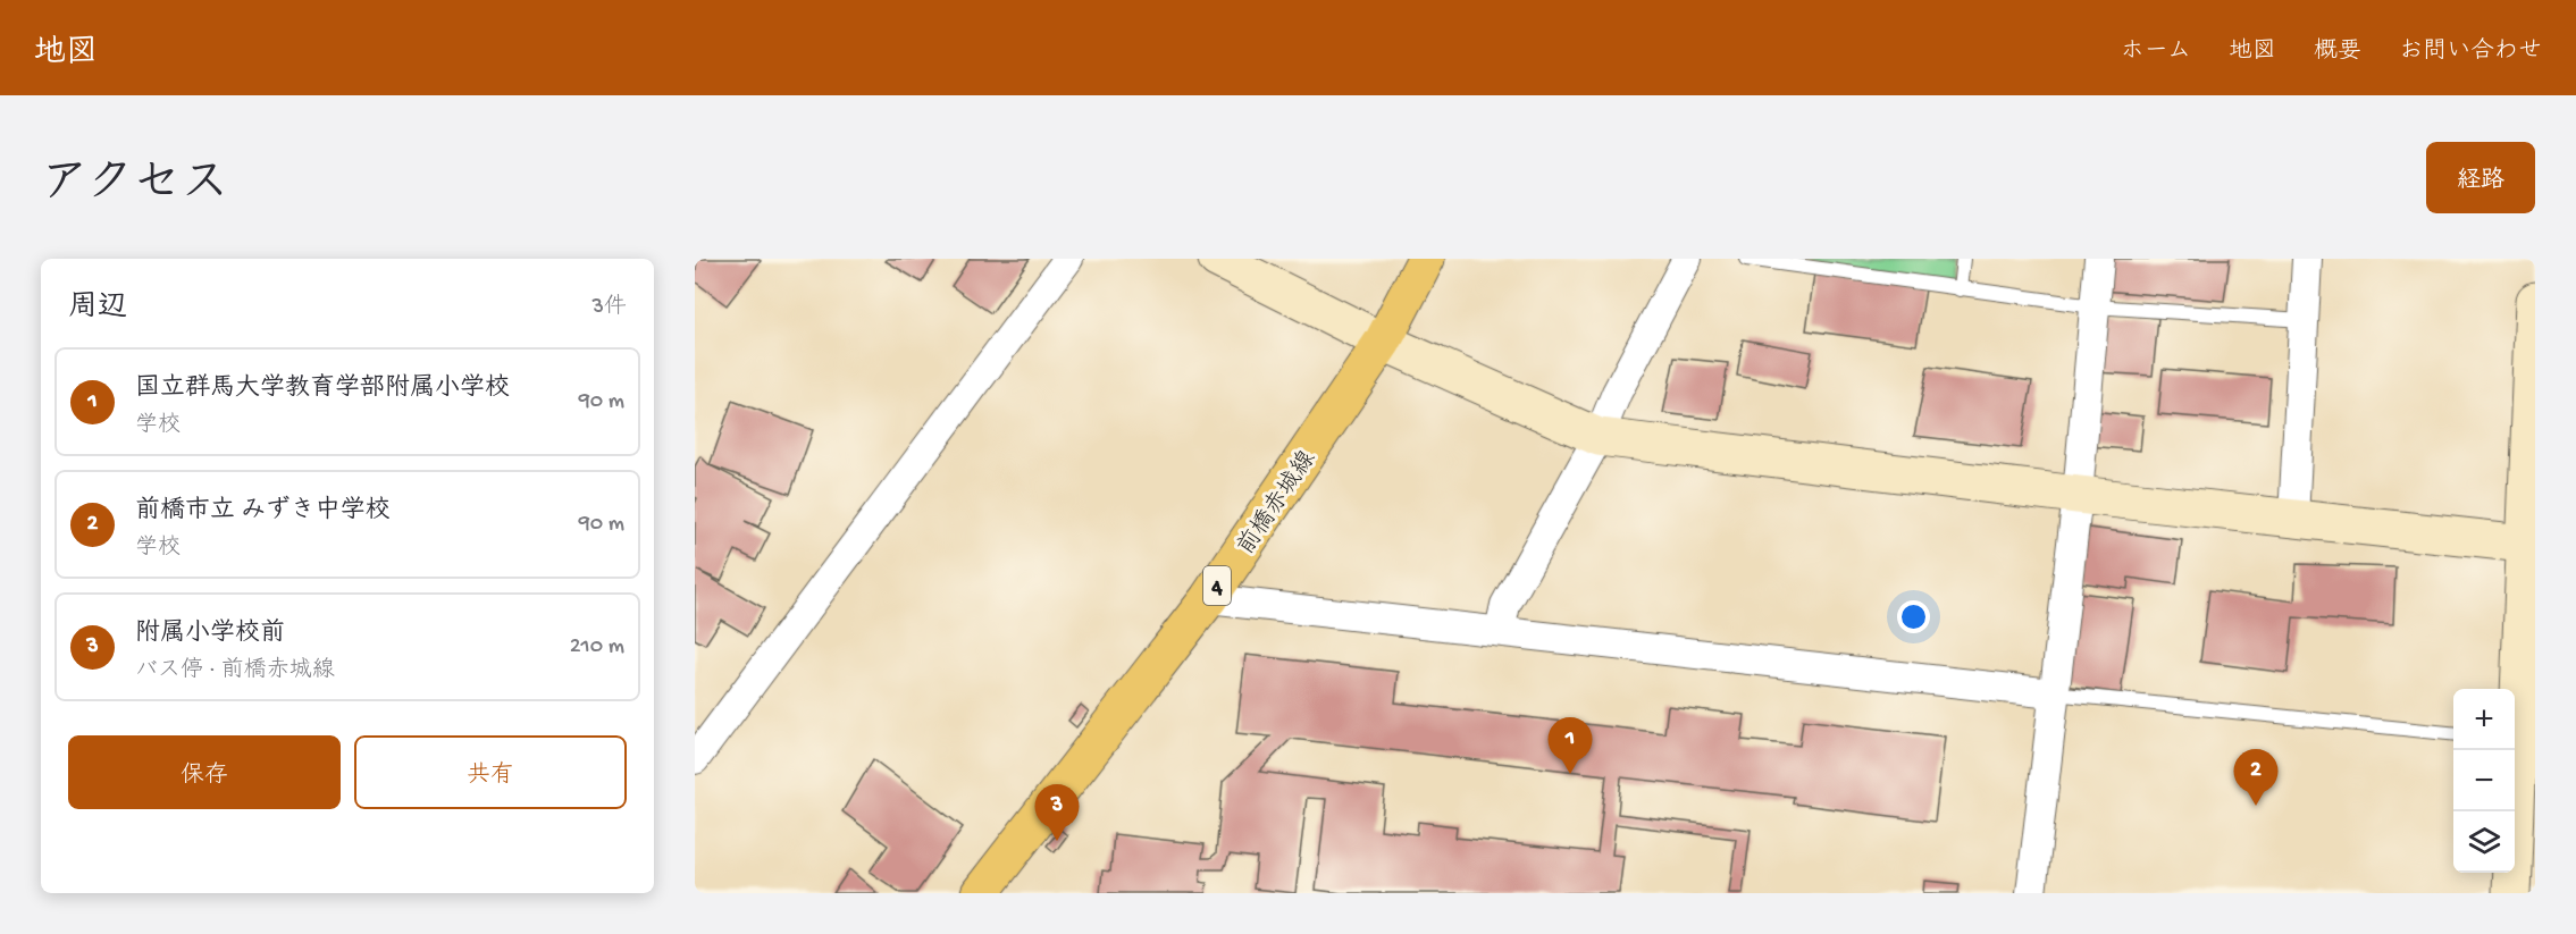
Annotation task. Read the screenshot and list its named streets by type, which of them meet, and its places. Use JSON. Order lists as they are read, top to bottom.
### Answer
{
  "streets": {
    "main road": ["前橋赤城線", "4"]
  },
  "page": {
    "header": "地図",
    "nav": [
      "ホーム",
      "地図",
      "概要",
      "お問い合わせ"
    ],
    "title": "アクセス",
    "buttons": [
      "経路",
      ["保存", "共有"]
    ],
    "heading": ["周辺", "3件"],
    "list": [
      {
        "mark": "1",
        "name": "国立群馬大学教育学部附属小学校",
        "note": "学校",
        "value": "90 m"
      },
      {
        "mark": "2",
        "name": "前橋市立 みずき中学校",
        "note": "学校",
        "value": "90 m"
      },
      {
        "mark": "3",
        "name": "附属小学校前",
        "note": "バス停 · 前橋赤城線",
        "value": "210 m"
      }
    ],
    "map_buttons": ["+", "−"],
    "pins": ["1", "2", "3"]
  }
}
